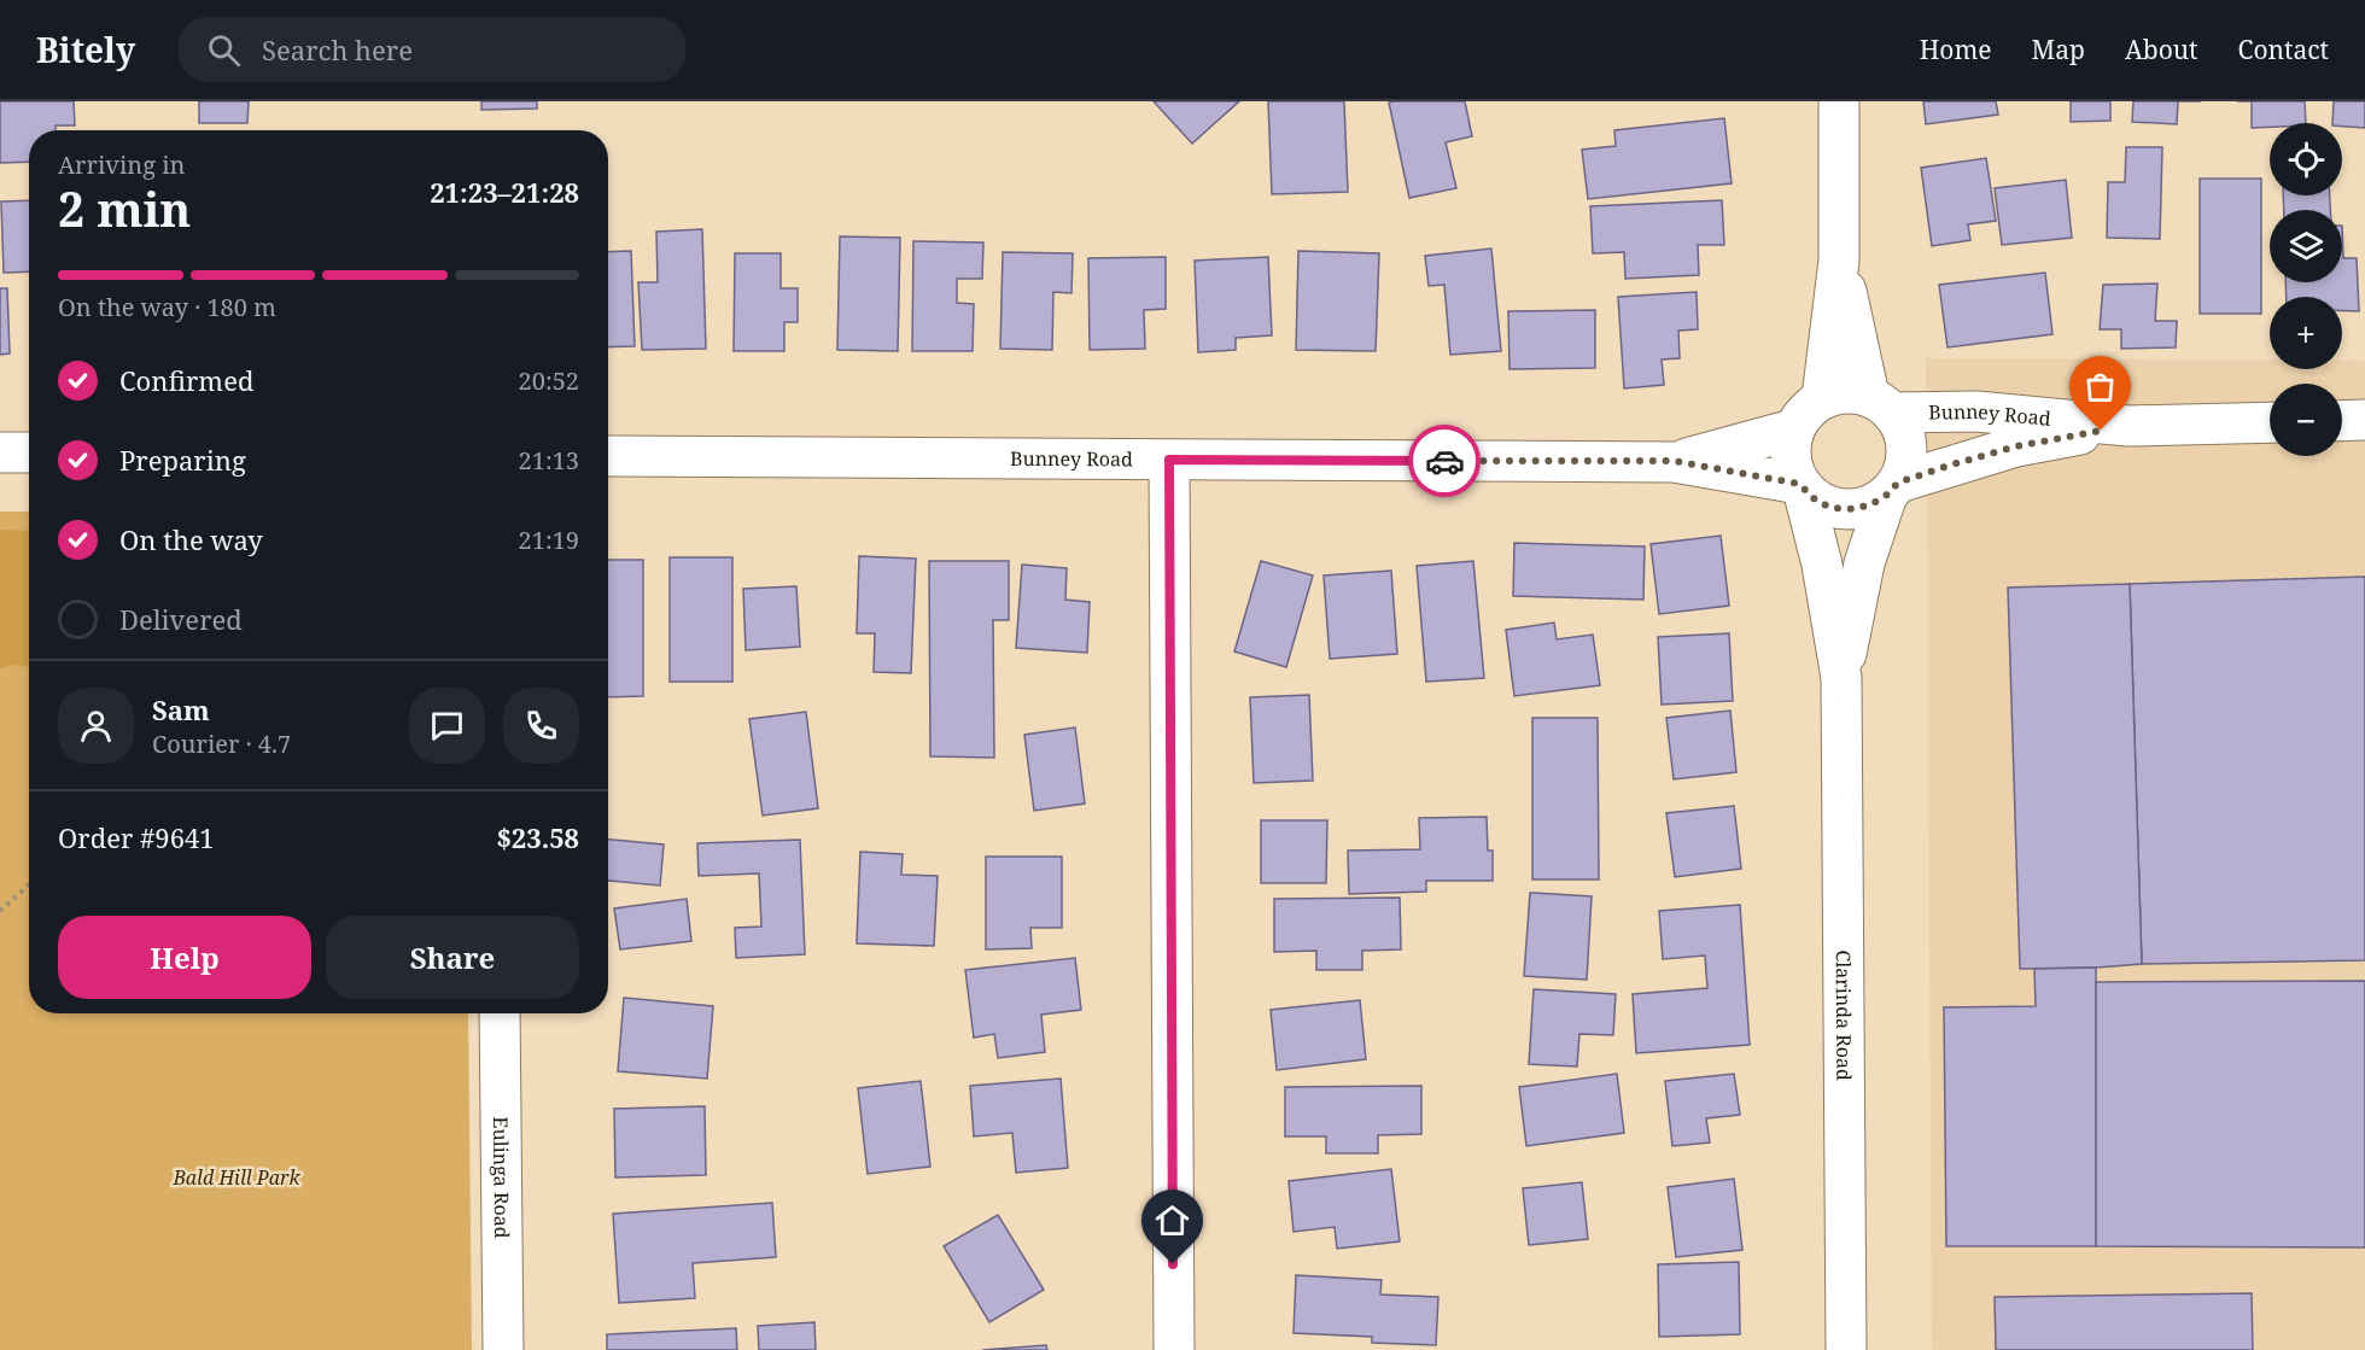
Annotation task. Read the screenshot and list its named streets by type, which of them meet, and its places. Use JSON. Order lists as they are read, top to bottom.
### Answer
{
  "streets": {
    "street": ["Bunney Road", "Clarinda Road", "Eulinga Road"]
  },
  "crossings": [
    ["Bunney Road", "Clarinda Road"]
  ],
  "parks": ["Bald Hill Park"],
  "page": {
    "header": "Bitely",
    "search": "Search here",
    "nav": [
      "Home",
      "Map",
      "About",
      "Contact"
    ],
    "map_buttons": ["+", "−"],
    "heading": ["2 min", "Arriving in", "21:23–21:28"],
    "panel": [
      "Sam",
      "Courier · 4.7",
      "Order #9641",
      "$23.58"
    ],
    "bar": "On the way · 180 m",
    "list": [
      ["Confirmed", "20:52"],
      ["Preparing", "21:13"],
      ["On the way", "21:19"],
      "Delivered"
    ],
    "buttons": ["Help", "Share"]
  }
}
